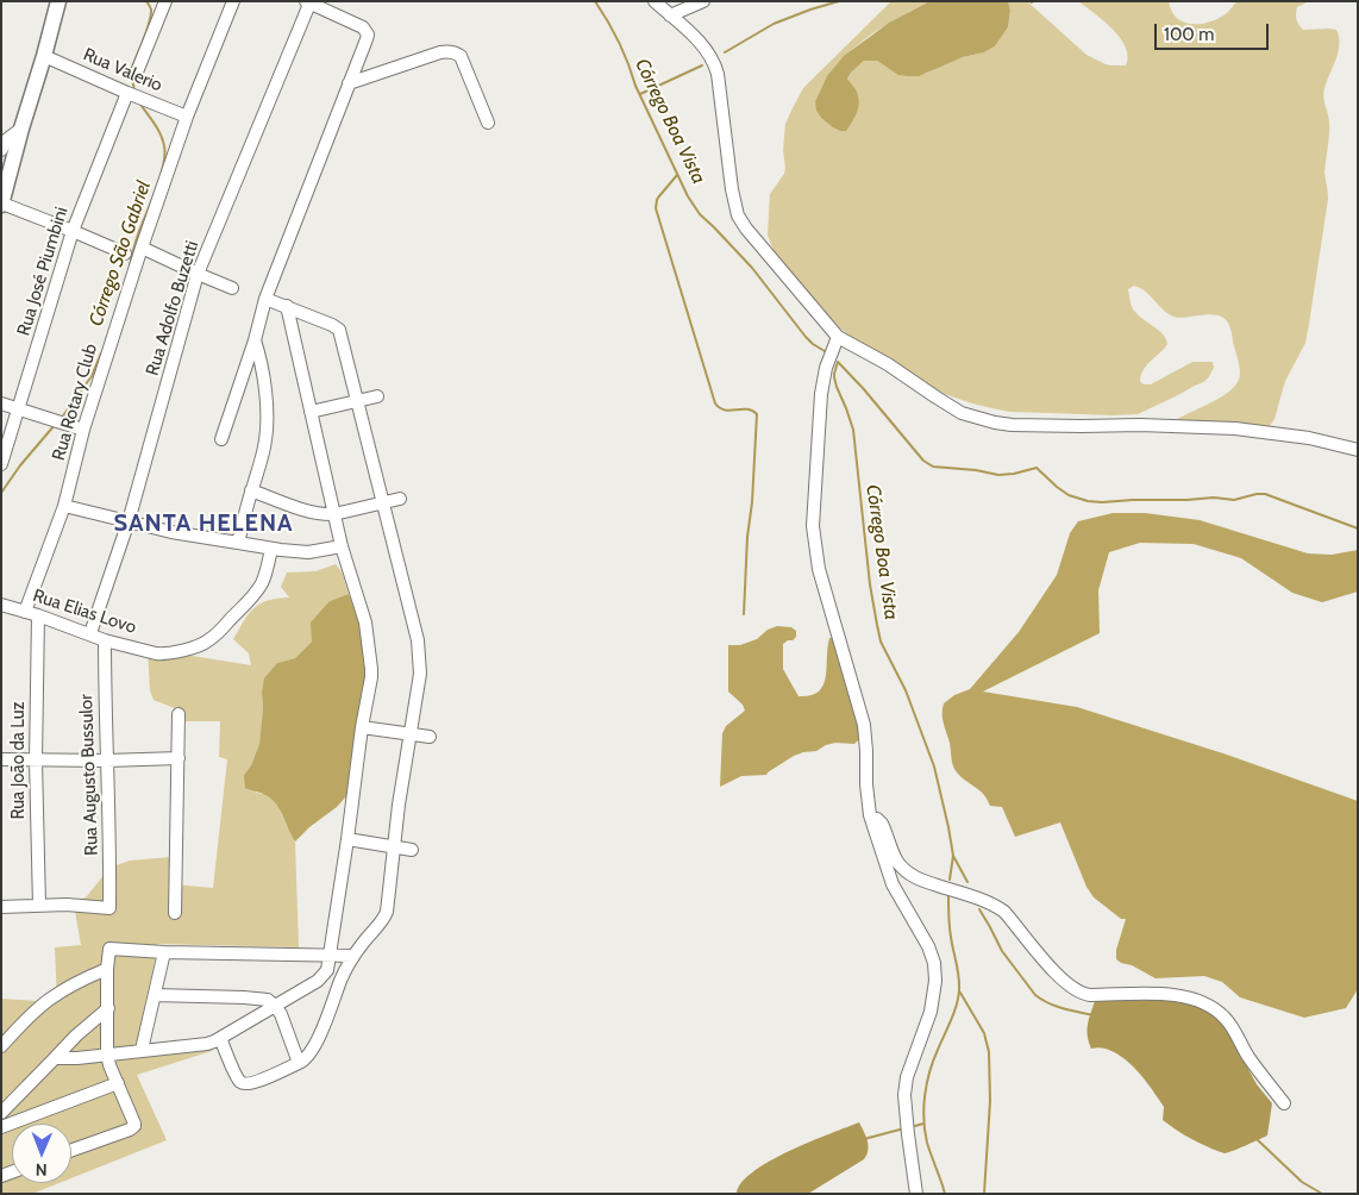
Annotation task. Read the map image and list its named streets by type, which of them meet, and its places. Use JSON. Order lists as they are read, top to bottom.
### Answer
{
  "streets": {
    "street": [
      "Rua Valerio",
      "Rua José Piumbini",
      "Rua Adolfo Buzetti",
      "Rua Rotary Club",
      "Rua Elias Lovo",
      "Rua João da Luz",
      "Rua Augusto Bussulor"
    ]
  },
  "crossings": [
    ["Rua Valerio", "Rua José Piumbini"],
    ["Rua Valerio", "Rua Rotary Club"],
    ["Rua Adolfo Buzetti", "Rua Elias Lovo"],
    ["Rua Rotary Club", "Rua Elias Lovo"],
    ["Rua Elias Lovo", "Rua João da Luz"],
    ["Rua Elias Lovo", "Rua Augusto Bussulor"],
    ["Rua João da Luz", "Rua Augusto Bussulor"]
  ],
  "districts": ["SANTA HELENA"],
  "water": ["Córrego Boa Vista", "Córrego São Gabriel"],
  "scale_bar": "100 m",
  "north": "bottom"
}
